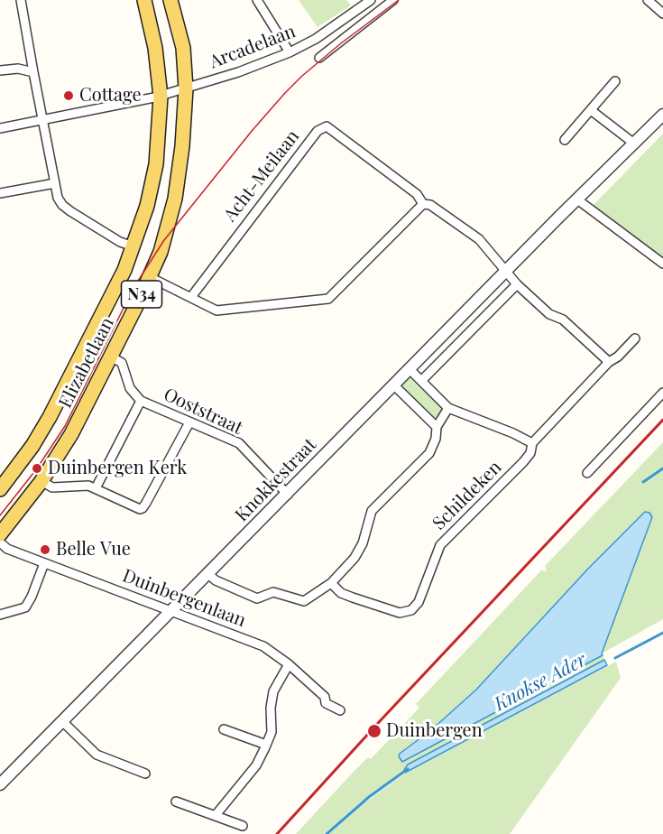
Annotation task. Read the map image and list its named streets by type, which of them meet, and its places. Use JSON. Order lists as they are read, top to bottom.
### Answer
{
  "streets": {
    "main road": ["N34", "Elizabetlaan"],
    "street": [
      "Arcadelaan",
      "Acht-Meilaan",
      "Ooststraat",
      "Knokkestraat",
      "Schildeken",
      "Duinbergenlaan"
    ]
  },
  "crossings": [
    ["Arcadelaan", "Elizabetlaan"],
    ["Acht-Meilaan", "Knokkestraat"],
    ["Elizabetlaan", "Ooststraat"],
    ["Ooststraat", "Knokkestraat"],
    ["Knokkestraat", "Duinbergenlaan"]
  ],
  "water": ["Knokse Ader"],
  "places": [
    "Cottage",
    "Duinbergen Kerk",
    "Belle Vue",
    "Duinbergen"
  ]
}
